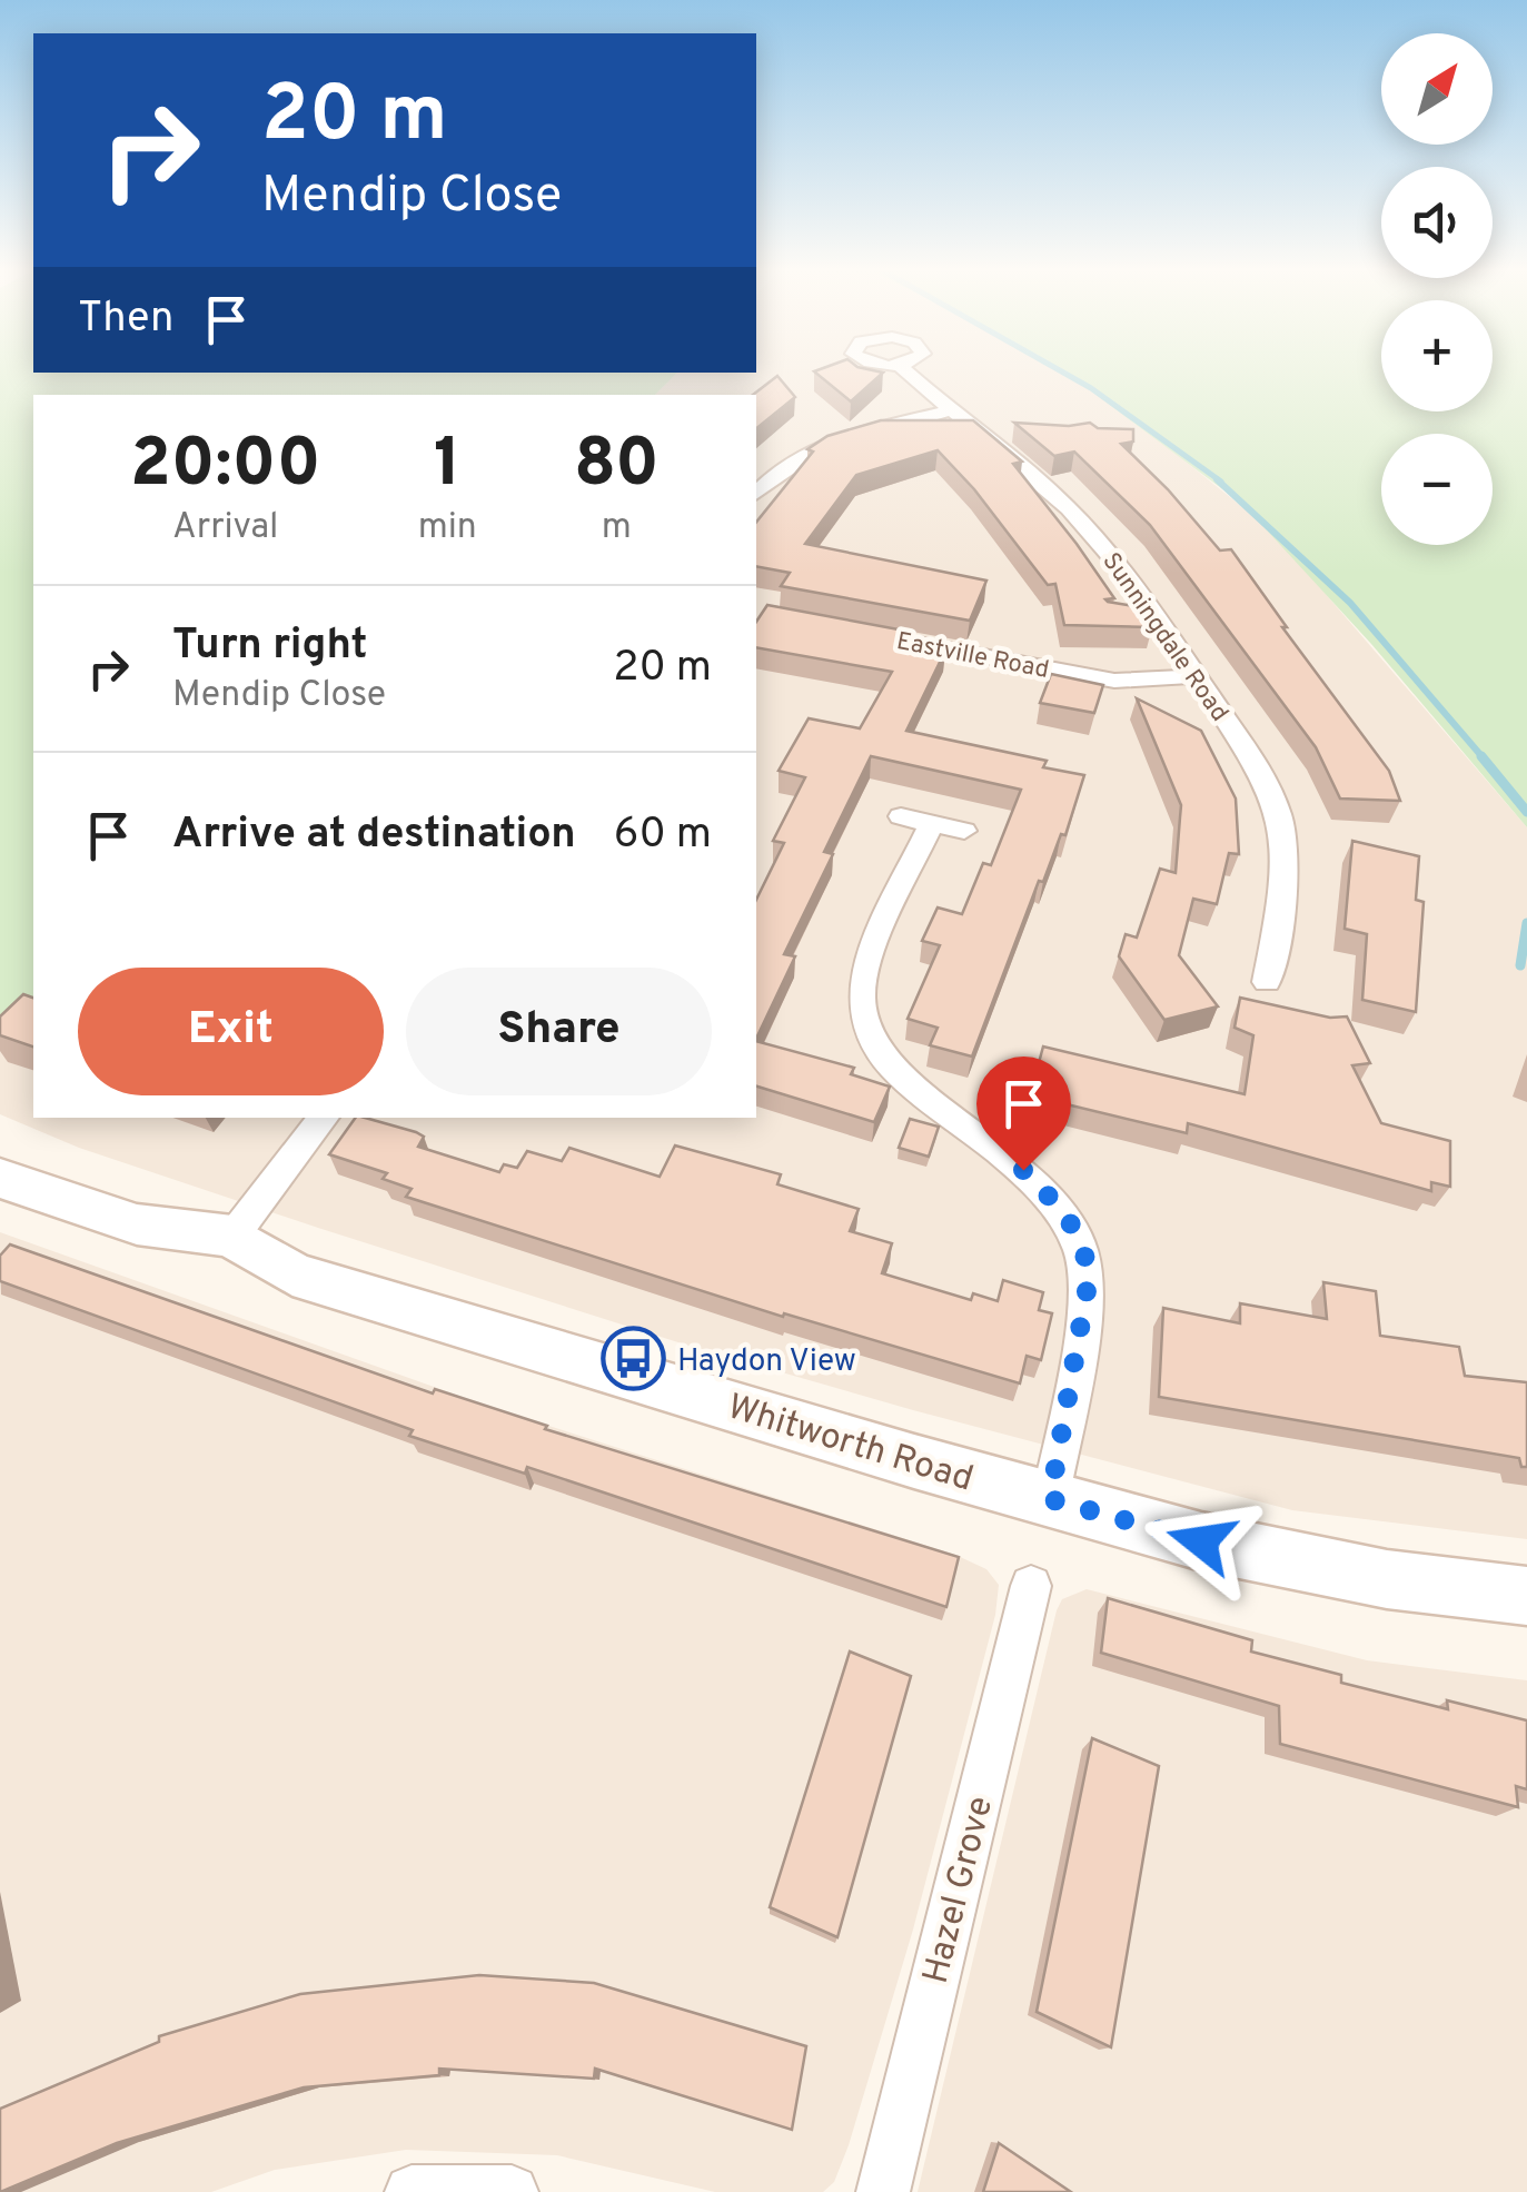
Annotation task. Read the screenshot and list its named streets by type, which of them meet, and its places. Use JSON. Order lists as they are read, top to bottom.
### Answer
{
  "streets": {
    "main road": ["Whitworth Road"],
    "street": ["Sunningdale Road", "Eastville Road", "Hazel Grove"]
  },
  "crossings": [
    ["Sunningdale Road", "Eastville Road"]
  ],
  "places": {
    "bus stop": ["Haydon View"]
  },
  "north": "top right",
  "page": {
    "map_buttons": ["+", "−"],
    "turn": ["20 m", "Mendip Close"],
    "then": "Then",
    "eta": [
      "20:00",
      "Arrival",
      "1",
      "min",
      "80",
      "m"
    ],
    "list": [
      {
        "name": "Turn right",
        "note": "Mendip Close",
        "value": "20 m"
      },
      {
        "name": "Arrive at destination",
        "value": "60 m"
      }
    ],
    "buttons": ["Exit", "Share"]
  }
}
